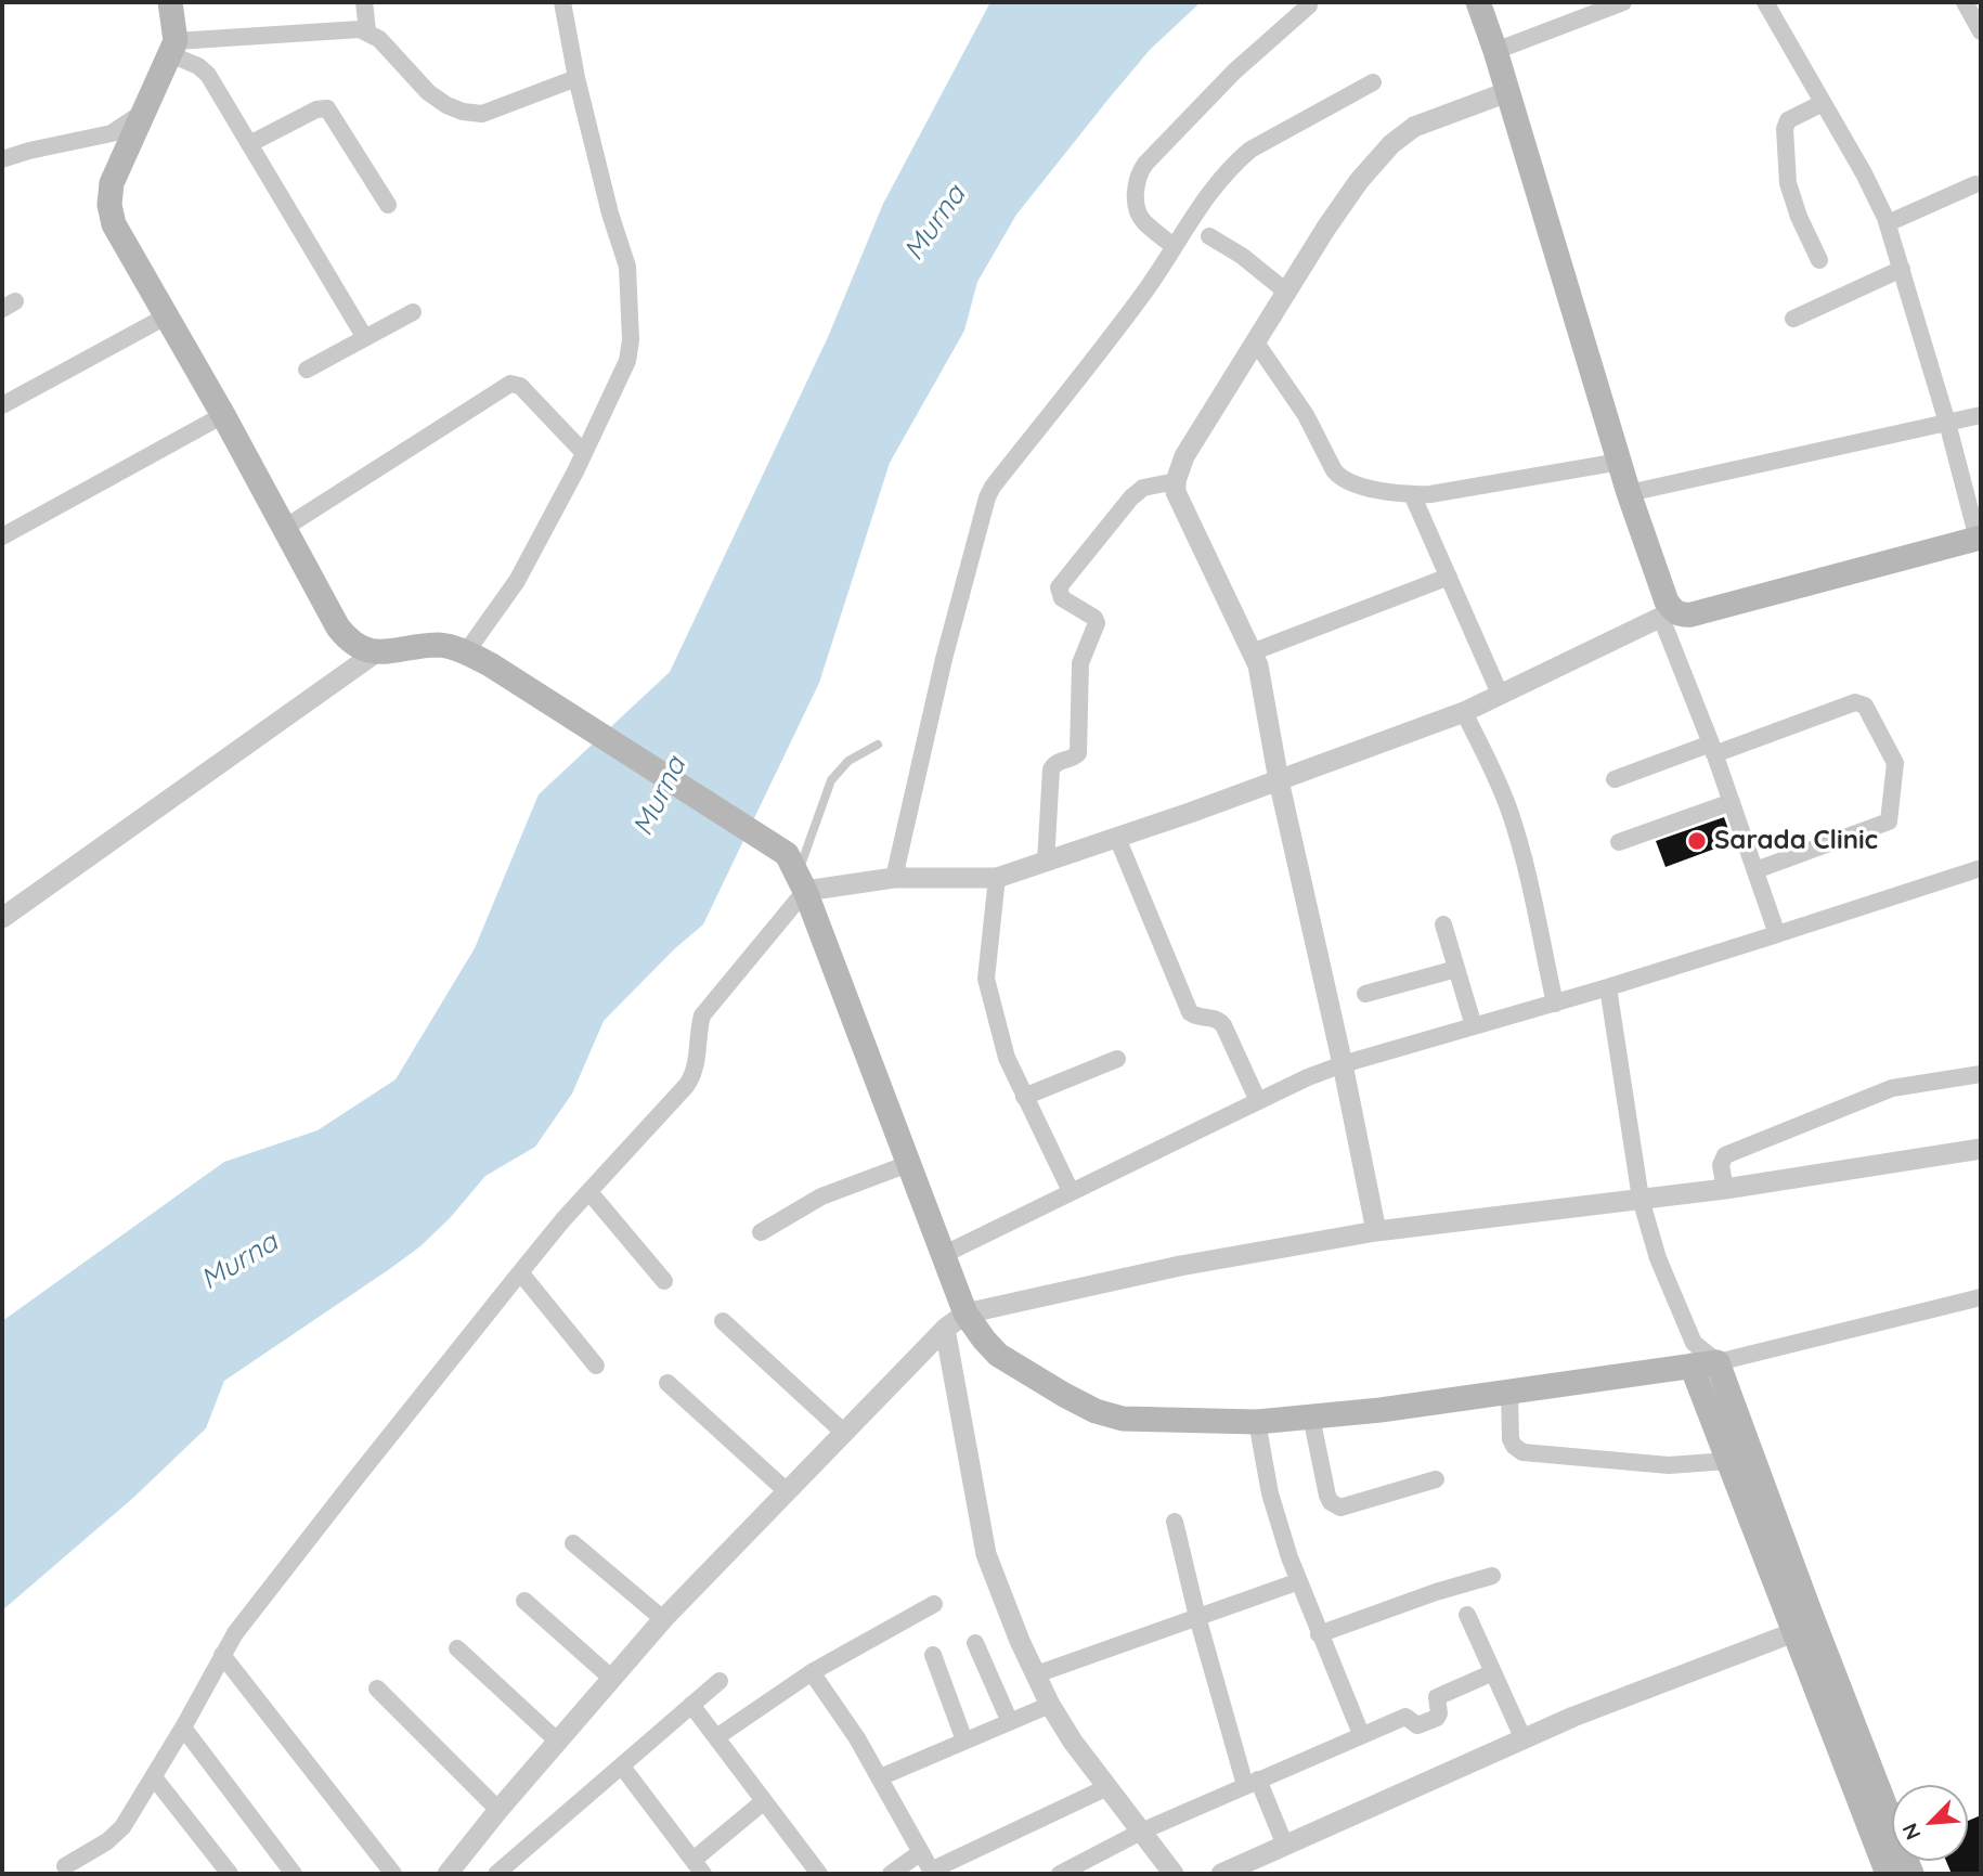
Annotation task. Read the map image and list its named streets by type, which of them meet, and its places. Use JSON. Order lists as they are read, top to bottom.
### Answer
{
  "water": ["Murna"],
  "places": ["Sarada Clinic"],
  "north": "bottom left"
}
